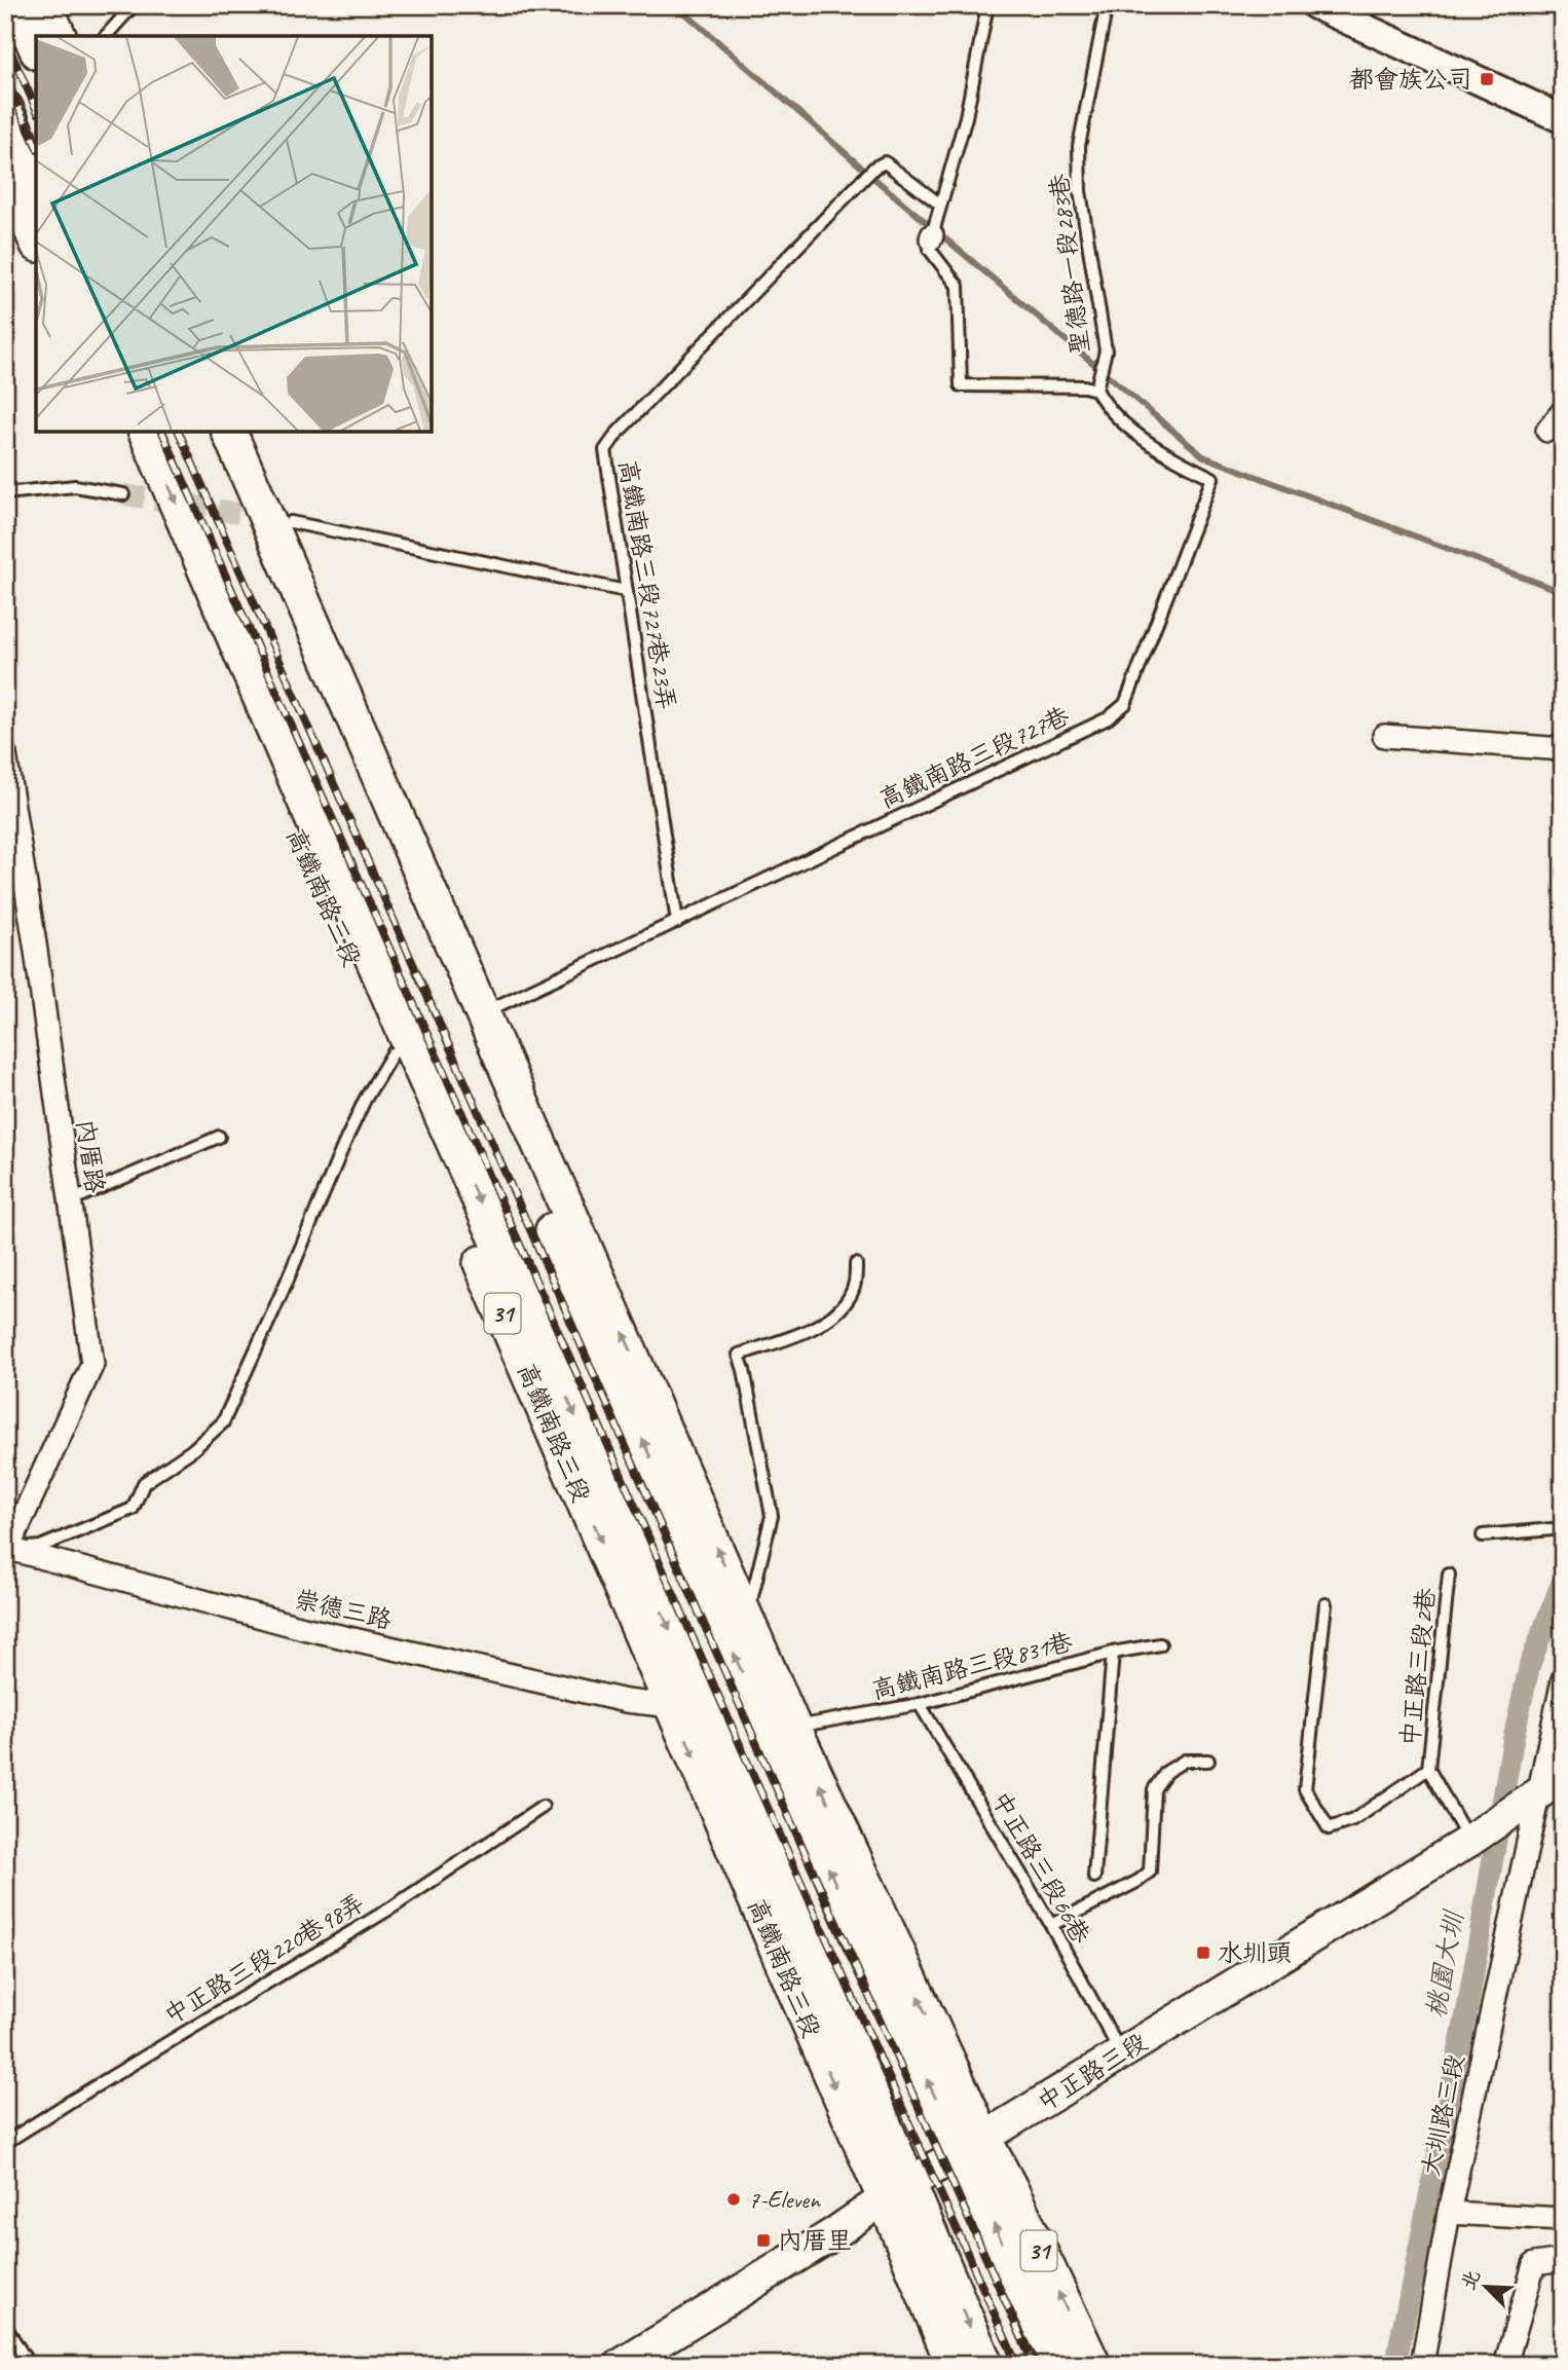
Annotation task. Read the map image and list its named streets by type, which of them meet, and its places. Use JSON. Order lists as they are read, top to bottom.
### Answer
{
  "streets": {
    "main road": ["高鐵南路三段", "31", "中正路三段"],
    "street": ["內厝路", "崇德三路", "大圳路三段"],
    "lane": [
      "聖德路一段283巷",
      "高鐵南路三段727巷23弄",
      "高鐵南路三段727巷",
      "高鐵南路三段831巷",
      "中正路三段2巷",
      "中正路三段66巷",
      "中正路三段220巷98弄"
    ]
  },
  "crossings": [
    ["聖德路一段283巷", "高鐵南路三段727巷"],
    ["高鐵南路三段727巷23弄", "高鐵南路三段727巷"],
    ["高鐵南路三段727巷", "31"],
    ["高鐵南路三段", "31"],
    ["高鐵南路三段", "崇德三路"],
    ["高鐵南路三段", "中正路三段"],
    ["內厝路", "崇德三路"],
    ["31", "高鐵南路三段831巷"],
    ["31", "中正路三段"],
    ["高鐵南路三段831巷", "中正路三段66巷"],
    ["中正路三段2巷", "中正路三段"],
    ["中正路三段66巷", "中正路三段"],
    ["中正路三段", "大圳路三段"]
  ],
  "water": ["桃園大圳"],
  "places": {
    "transit": ["都會族公司", "水圳頭", "內厝里"],
    "other": ["7-Eleven"]
  },
  "north": "top left"
}
